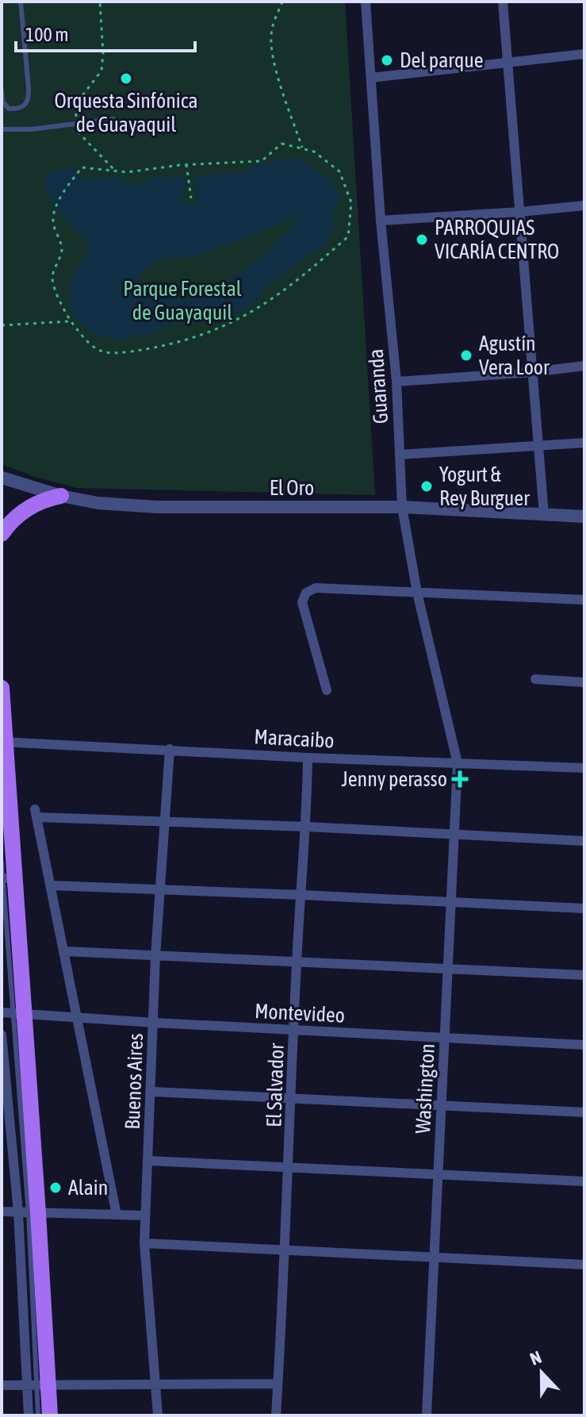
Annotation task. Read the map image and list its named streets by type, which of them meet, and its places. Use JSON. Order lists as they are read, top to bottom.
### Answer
{
  "streets": {
    "street": [
      "Guaranda",
      "El Oro",
      "Maracaibo",
      "Montevideo",
      "Buenos Aires",
      "El Salvador",
      "Washington"
    ]
  },
  "crossings": [
    ["Guaranda", "El Oro"],
    ["Guaranda", "Maracaibo"],
    ["Guaranda", "Washington"],
    ["Maracaibo", "Buenos Aires"],
    ["Maracaibo", "El Salvador"],
    ["Maracaibo", "Washington"],
    ["Montevideo", "Buenos Aires"],
    ["Montevideo", "El Salvador"],
    ["Montevideo", "Washington"]
  ],
  "parks": ["Parque Forestal de Guayaquil"],
  "places": {
    "other": [
      "Del parque",
      "Orquesta Sinfónica de Guayaquil",
      "PARROQUIAS VICARÍA CENTRO",
      "Agustín Vera Loor",
      "Yogurt & Rey Burguer",
      "Alain"
    ],
    "health": ["Jenny perasso"]
  },
  "scale_bar": "100 m",
  "north": "top"
}
